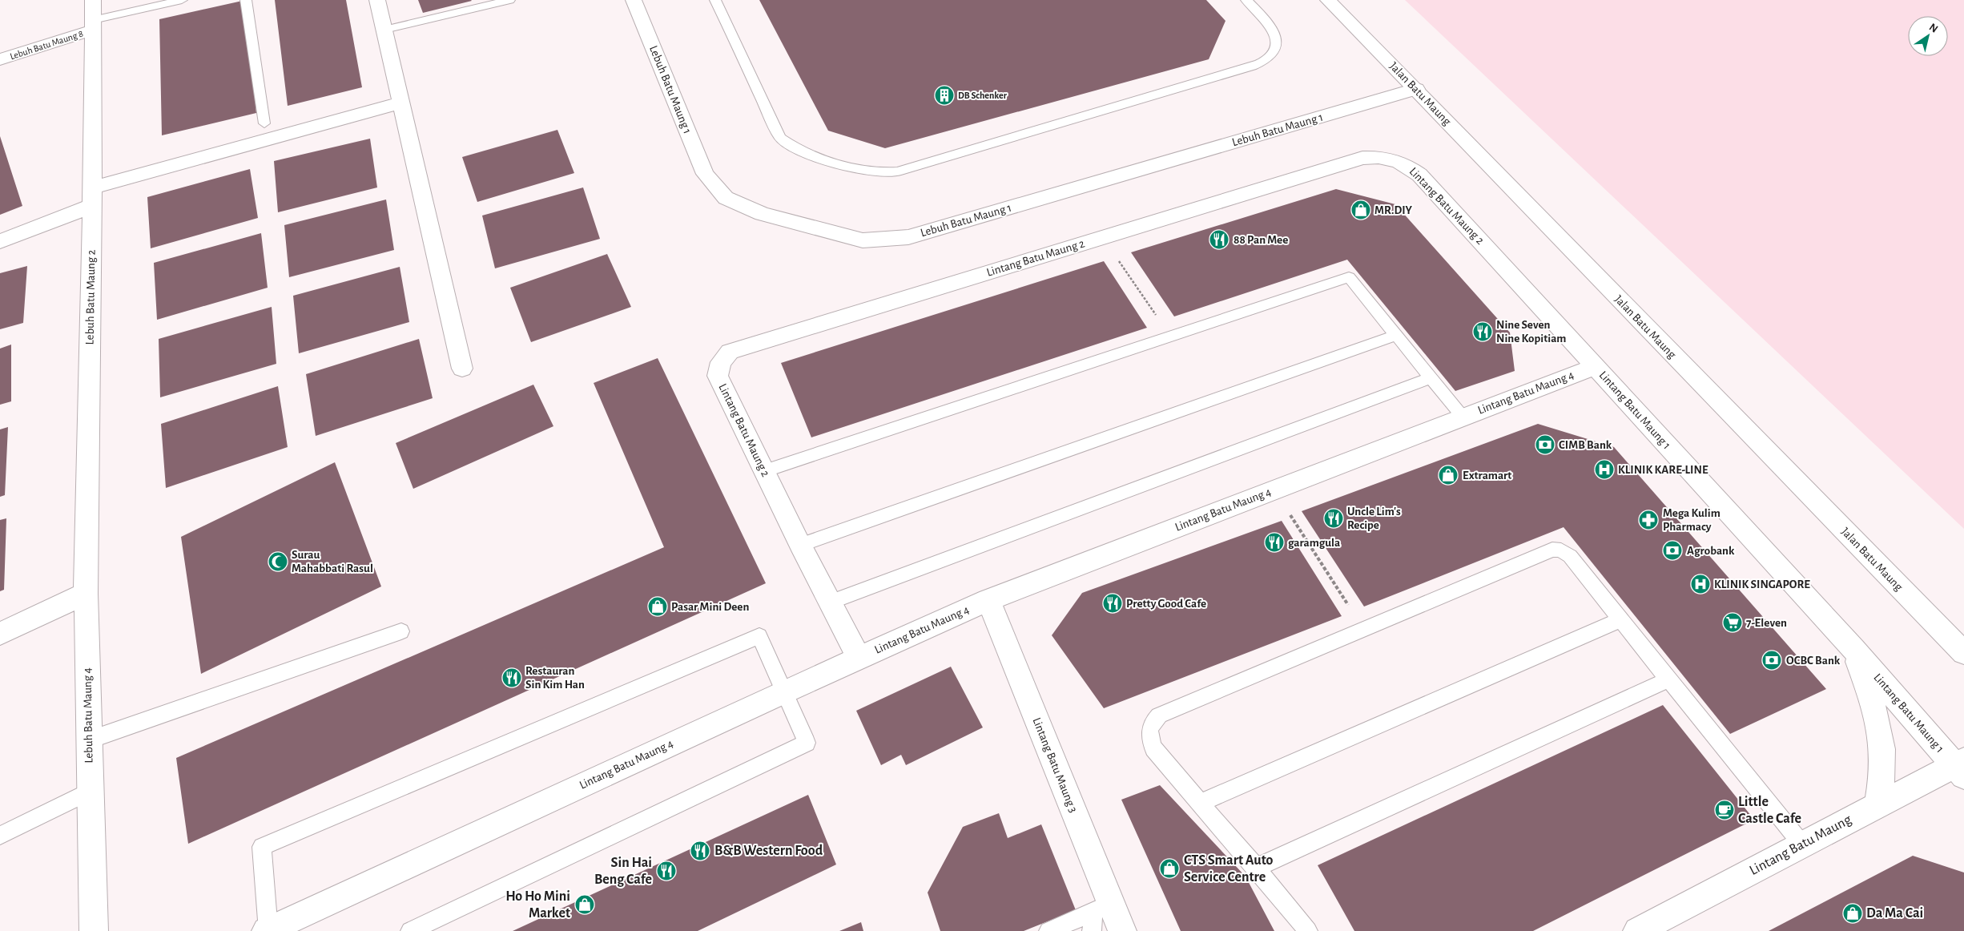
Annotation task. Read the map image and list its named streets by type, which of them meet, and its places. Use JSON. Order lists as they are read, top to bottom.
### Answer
{
  "streets": {
    "street": [
      "Lebuh Batu Maung 8",
      "Lebuh Batu Maung 1",
      "Jalan Batu Maung",
      "Lintang Batu Maung 2",
      "Lebuh Batu Maung 2",
      "Lintang Batu Maung 4",
      "Lintang Batu Maung 1",
      "Lebuh Batu Maung 4",
      "Lintang Batu Maung 3",
      "Lintang Batu Maung"
    ]
  },
  "crossings": [
    ["Lebuh Batu Maung 8", "Lebuh Batu Maung 2"],
    ["Lebuh Batu Maung 1", "Jalan Batu Maung"],
    ["Lintang Batu Maung 2", "Lintang Batu Maung 4"],
    ["Lintang Batu Maung 2", "Lintang Batu Maung 1"],
    ["Lebuh Batu Maung 2", "Lebuh Batu Maung 4"],
    ["Lintang Batu Maung 4", "Lintang Batu Maung 1"],
    ["Lintang Batu Maung 4", "Lintang Batu Maung 3"],
    ["Lintang Batu Maung 1", "Lintang Batu Maung"]
  ],
  "places": {
    "building": ["DB Schenker"],
    "shop": [
      "MR.DIY",
      "Extramart",
      "Pasar Mini Deen",
      "CTS Smart Auto Service Centre",
      "Ho Ho Mini Market",
      "Da Ma Cai"
    ],
    "restaurant": [
      "88 Pan Mee",
      "Nine Seven Nine Kopitiam",
      "Uncle Lim's Recipe",
      "garamgula",
      "Pretty Good Cafe",
      "Restauran Sin Kim Han",
      "B&B Western Food",
      "Sin Hai Beng Cafe"
    ],
    "bank": ["CIMB Bank", "Agrobank", "OCBC Bank"],
    "hospital": ["KLINIK KARE-LINE", "KLINIK SINGAPORE"],
    "pharmacy": ["Mega Kulim Pharmacy"],
    "mosque": ["Surau Mahabbati Rasul"],
    "supermarket": ["7-Eleven"],
    "cafe": ["Little Castle Cafe"]
  },
  "north": "top right"
}
